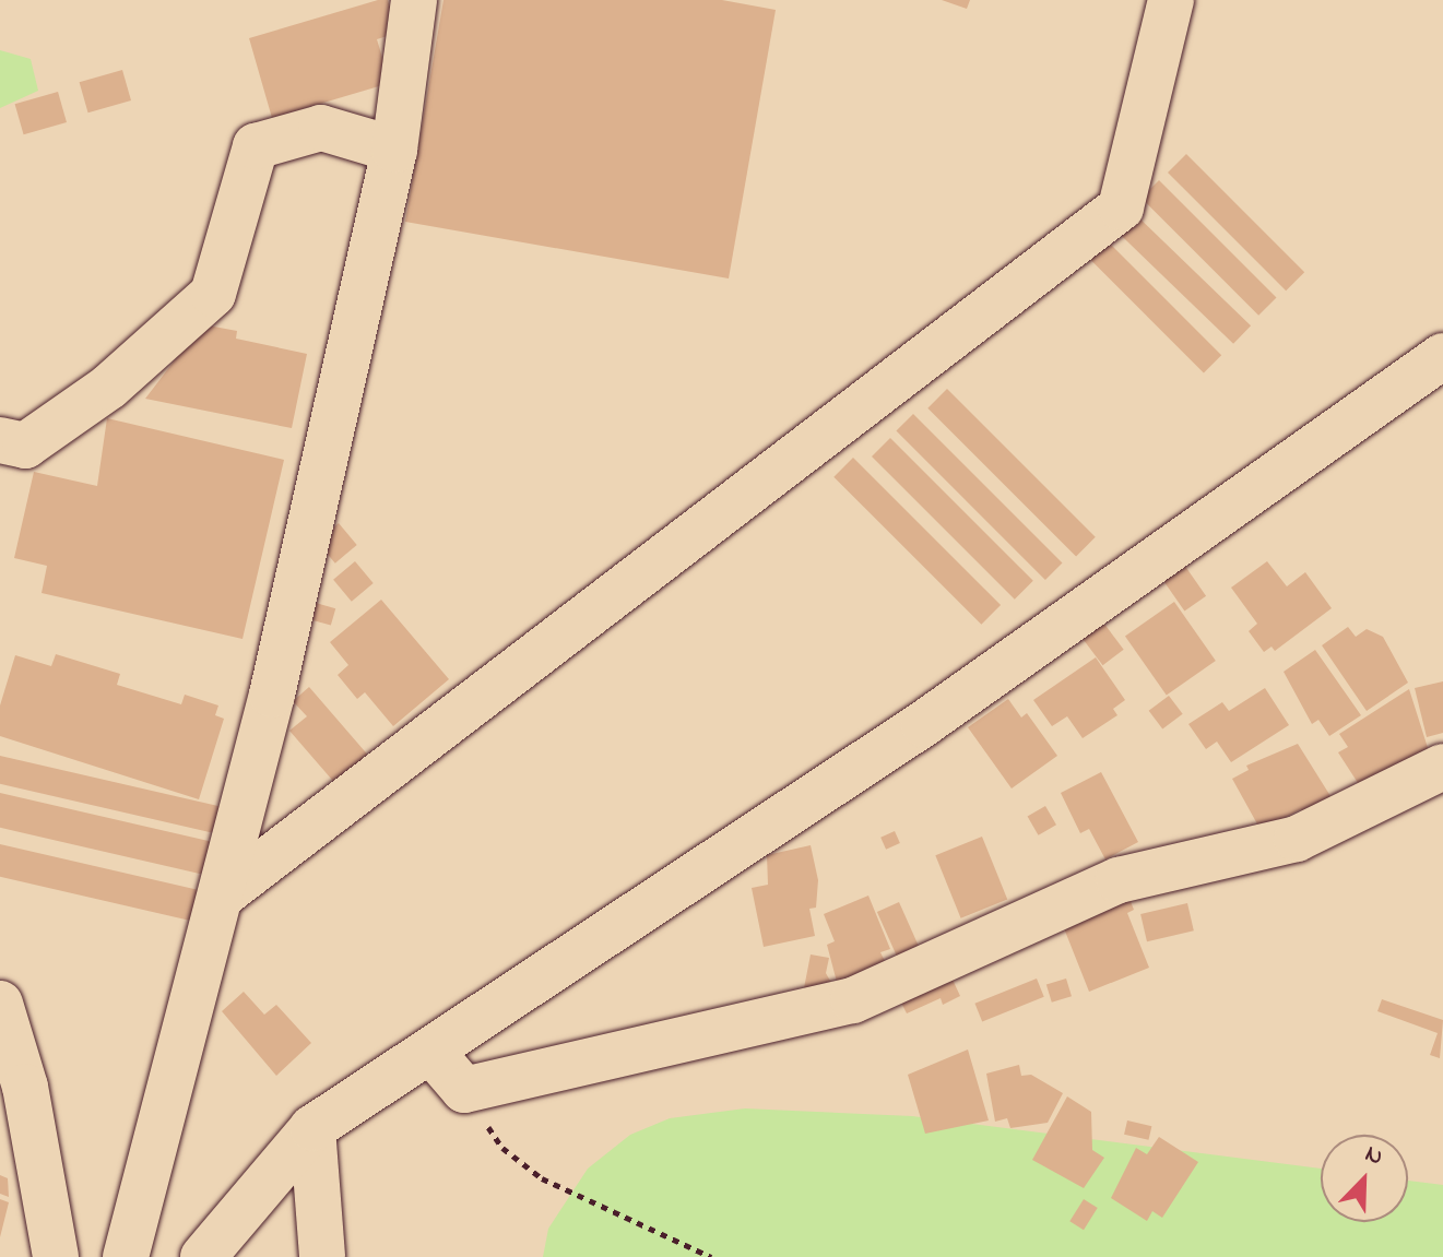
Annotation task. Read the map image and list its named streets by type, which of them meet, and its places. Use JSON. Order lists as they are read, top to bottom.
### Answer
{
  "north": "top right"
}
